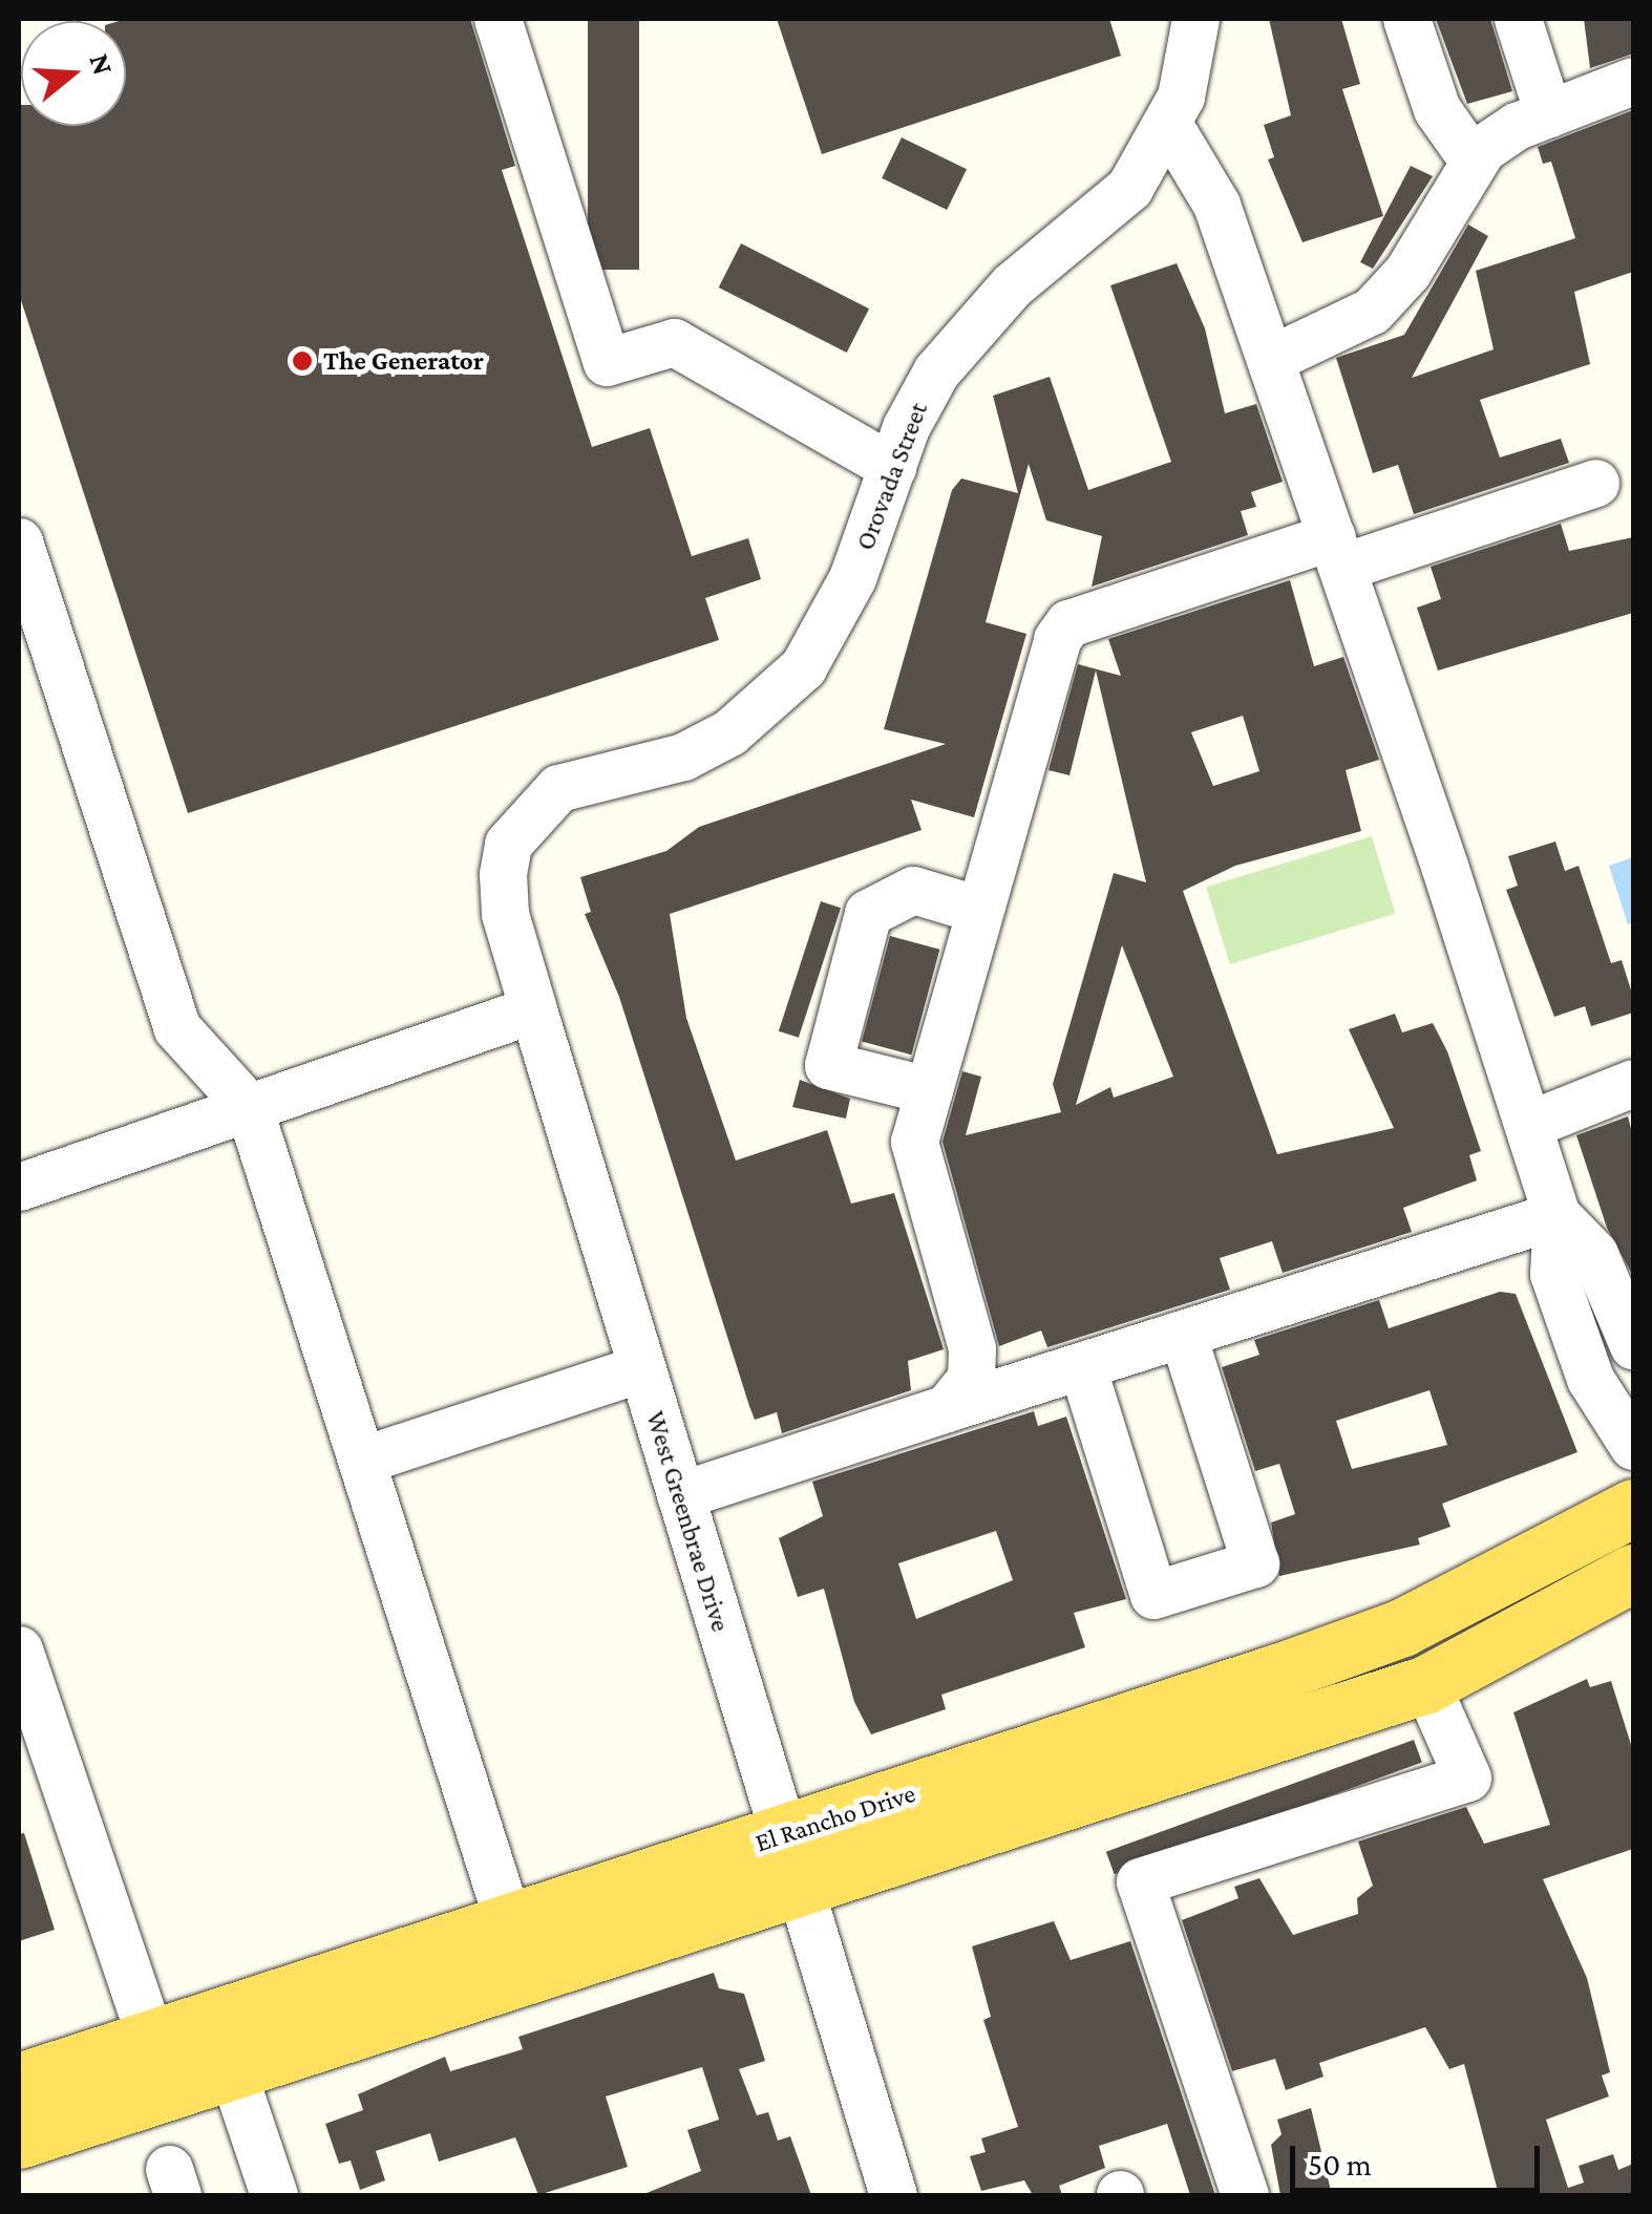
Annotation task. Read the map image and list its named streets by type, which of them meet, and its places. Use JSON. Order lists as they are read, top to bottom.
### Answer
{
  "streets": {
    "main road": ["El Rancho Drive"],
    "street": ["Orovada Street", "West Greenbrae Drive"]
  },
  "crossings": [
    ["Orovada Street", "West Greenbrae Drive"],
    ["West Greenbrae Drive", "El Rancho Drive"]
  ],
  "places": ["The Generator"],
  "scale_bar": "50 m",
  "north": "right"
}
